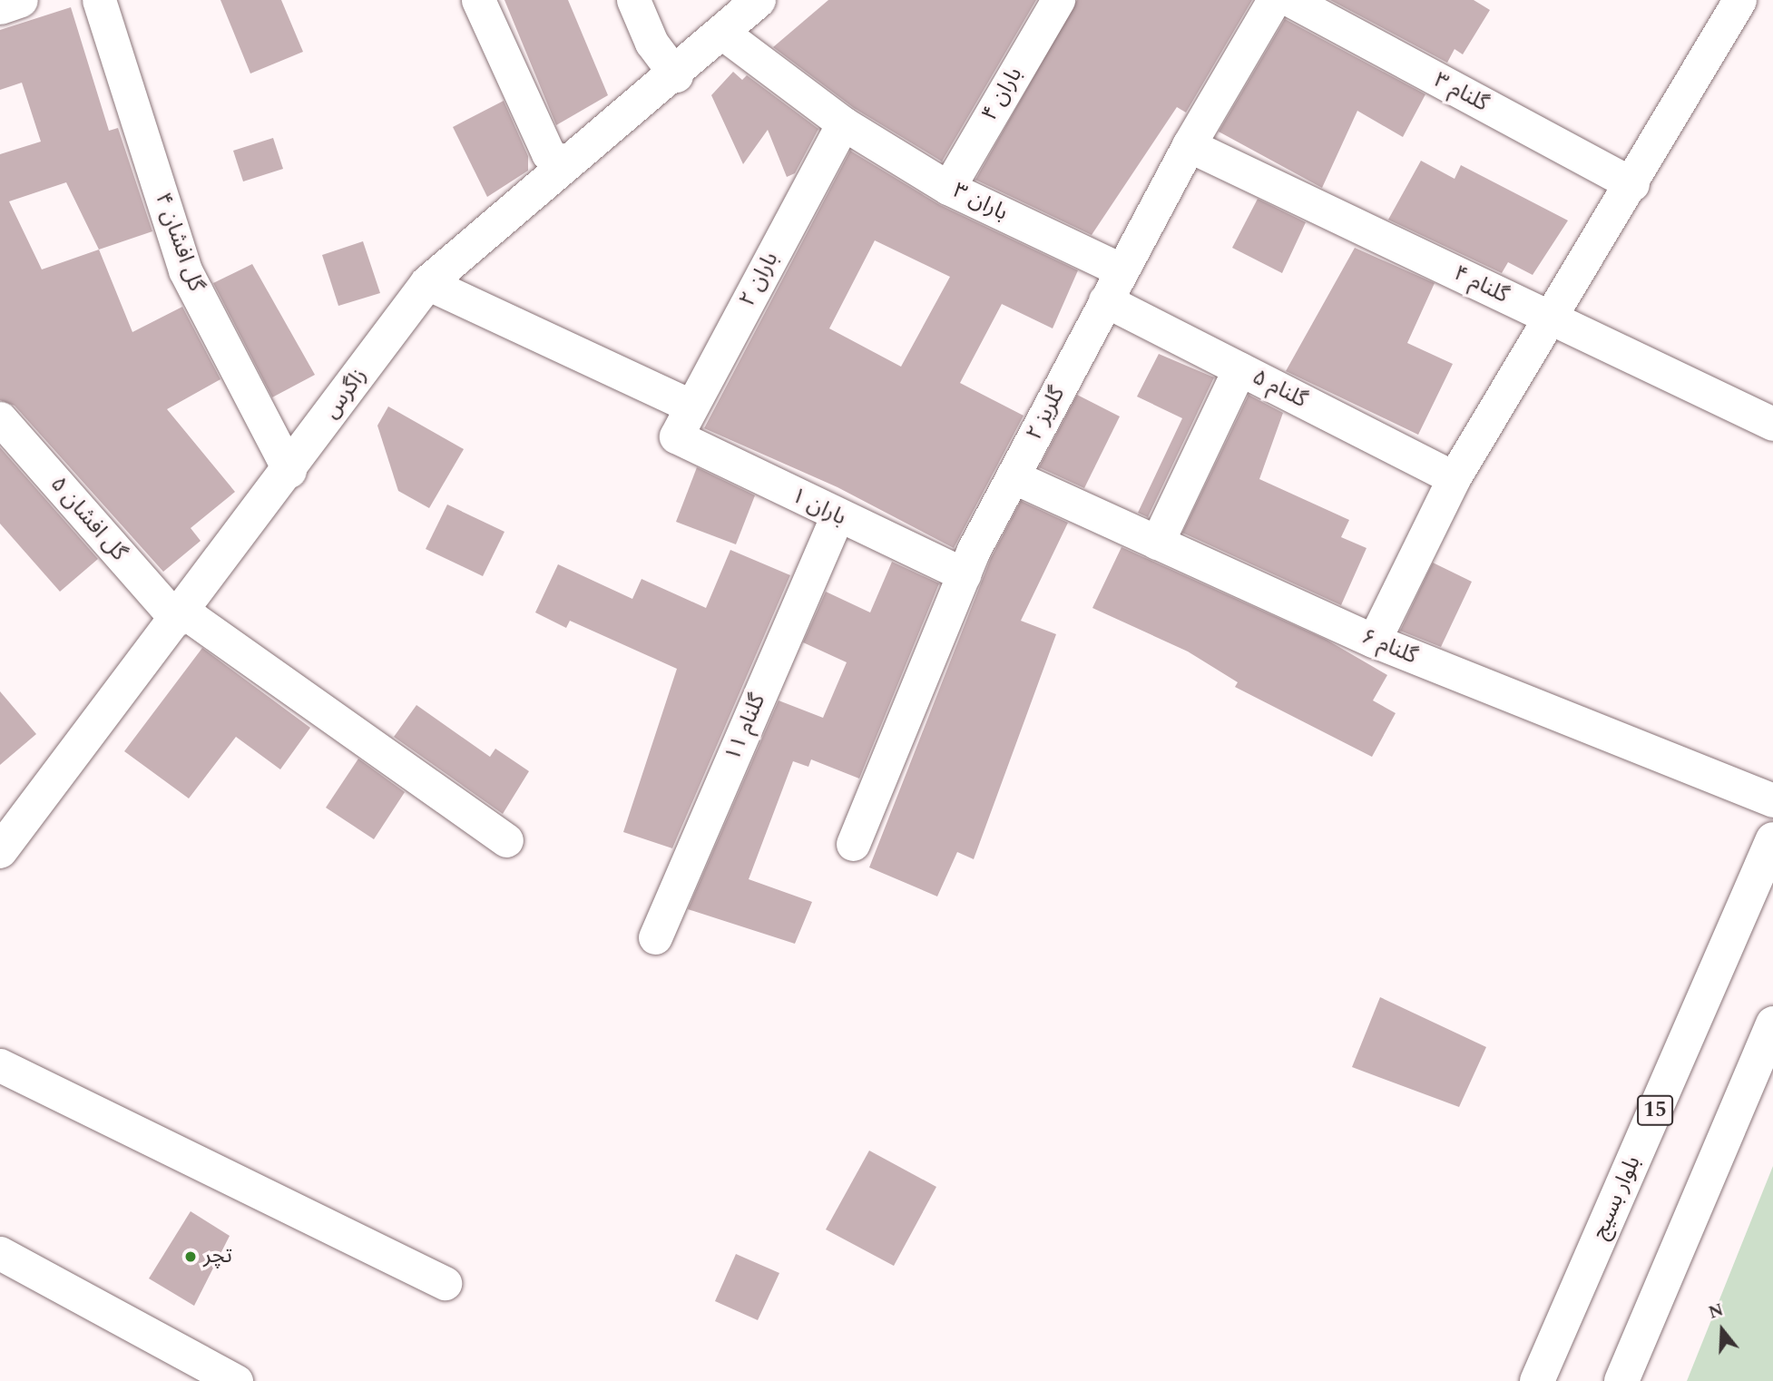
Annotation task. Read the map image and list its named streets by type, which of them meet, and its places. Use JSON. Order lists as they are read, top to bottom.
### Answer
{
  "streets": {
    "street": [
      "گلنام ۳",
      "باران ۴",
      "باران ۳",
      "گل افشان ۴",
      "باران ۲",
      "گلنام ۴",
      "گلنام ۵",
      "زاگرس",
      "گلریز ۲",
      "باران ۱",
      "گل افشان ۵",
      "گلنام ۶",
      "گلنام ۱۱",
      "15",
      "بلوار بسیج"
    ]
  },
  "crossings": [
    ["باران ۴", "باران ۳"],
    ["باران ۳", "باران ۲"],
    ["باران ۳", "زاگرس"],
    ["باران ۳", "گلریز ۲"],
    ["گل افشان ۴", "زاگرس"],
    ["باران ۲", "باران ۱"],
    ["گلنام ۴", "گلریز ۲"],
    ["گلنام ۵", "گلریز ۲"],
    ["زاگرس", "گل افشان ۵"],
    ["گلریز ۲", "باران ۱"],
    ["گلریز ۲", "گلنام ۶"],
    ["باران ۱", "گلنام ۱۱"]
  ],
  "places": ["تچر"],
  "north": "top"
}
